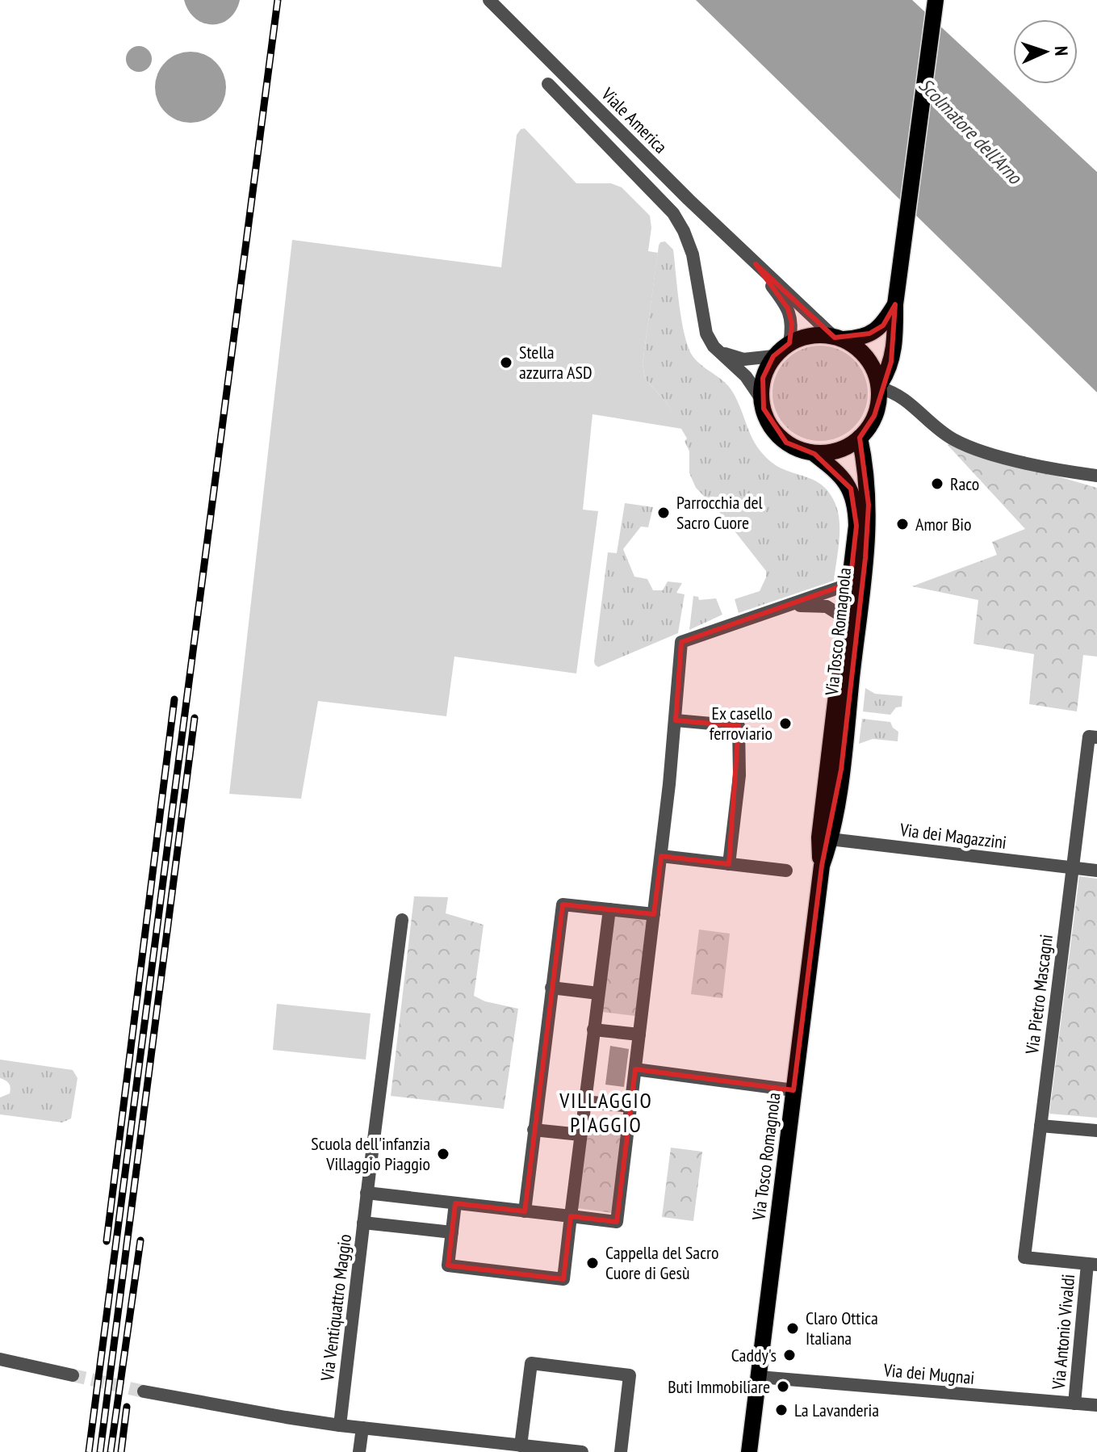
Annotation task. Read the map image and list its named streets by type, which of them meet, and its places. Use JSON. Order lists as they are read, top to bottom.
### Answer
{
  "streets": {
    "main road": ["Via Tosco Romagnola"],
    "street": [
      "Viale America",
      "Via dei Magazzini",
      "Via Pietro Mascagni",
      "Via Ventiquattro Maggio",
      "Via Antonio Vivaldi",
      "Via dei Mugnai"
    ]
  },
  "crossings": [
    ["Via Tosco Romagnola", "Via dei Magazzini"],
    ["Via Tosco Romagnola", "Via dei Mugnai"],
    ["Via dei Magazzini", "Via Pietro Mascagni"],
    ["Via Pietro Mascagni", "Via Antonio Vivaldi"],
    ["Via Antonio Vivaldi", "Via dei Mugnai"]
  ],
  "districts": ["VILLAGGIO PIAGGIO"],
  "water": ["Scolmatore dell'Arno"],
  "places": [
    "Stella azzurra ASD",
    "Raco",
    "Parrocchia del Sacro Cuore",
    "Amor Bio",
    "Ex casello ferroviario",
    "Scuola dell'infanzia Villaggio Piaggio",
    "Cappella del Sacro Cuore di Gesù",
    "Claro Ottica Italiana",
    "Caddy's",
    "Buti Immobiliare",
    "La Lavanderia"
  ],
  "north": "right"
}
